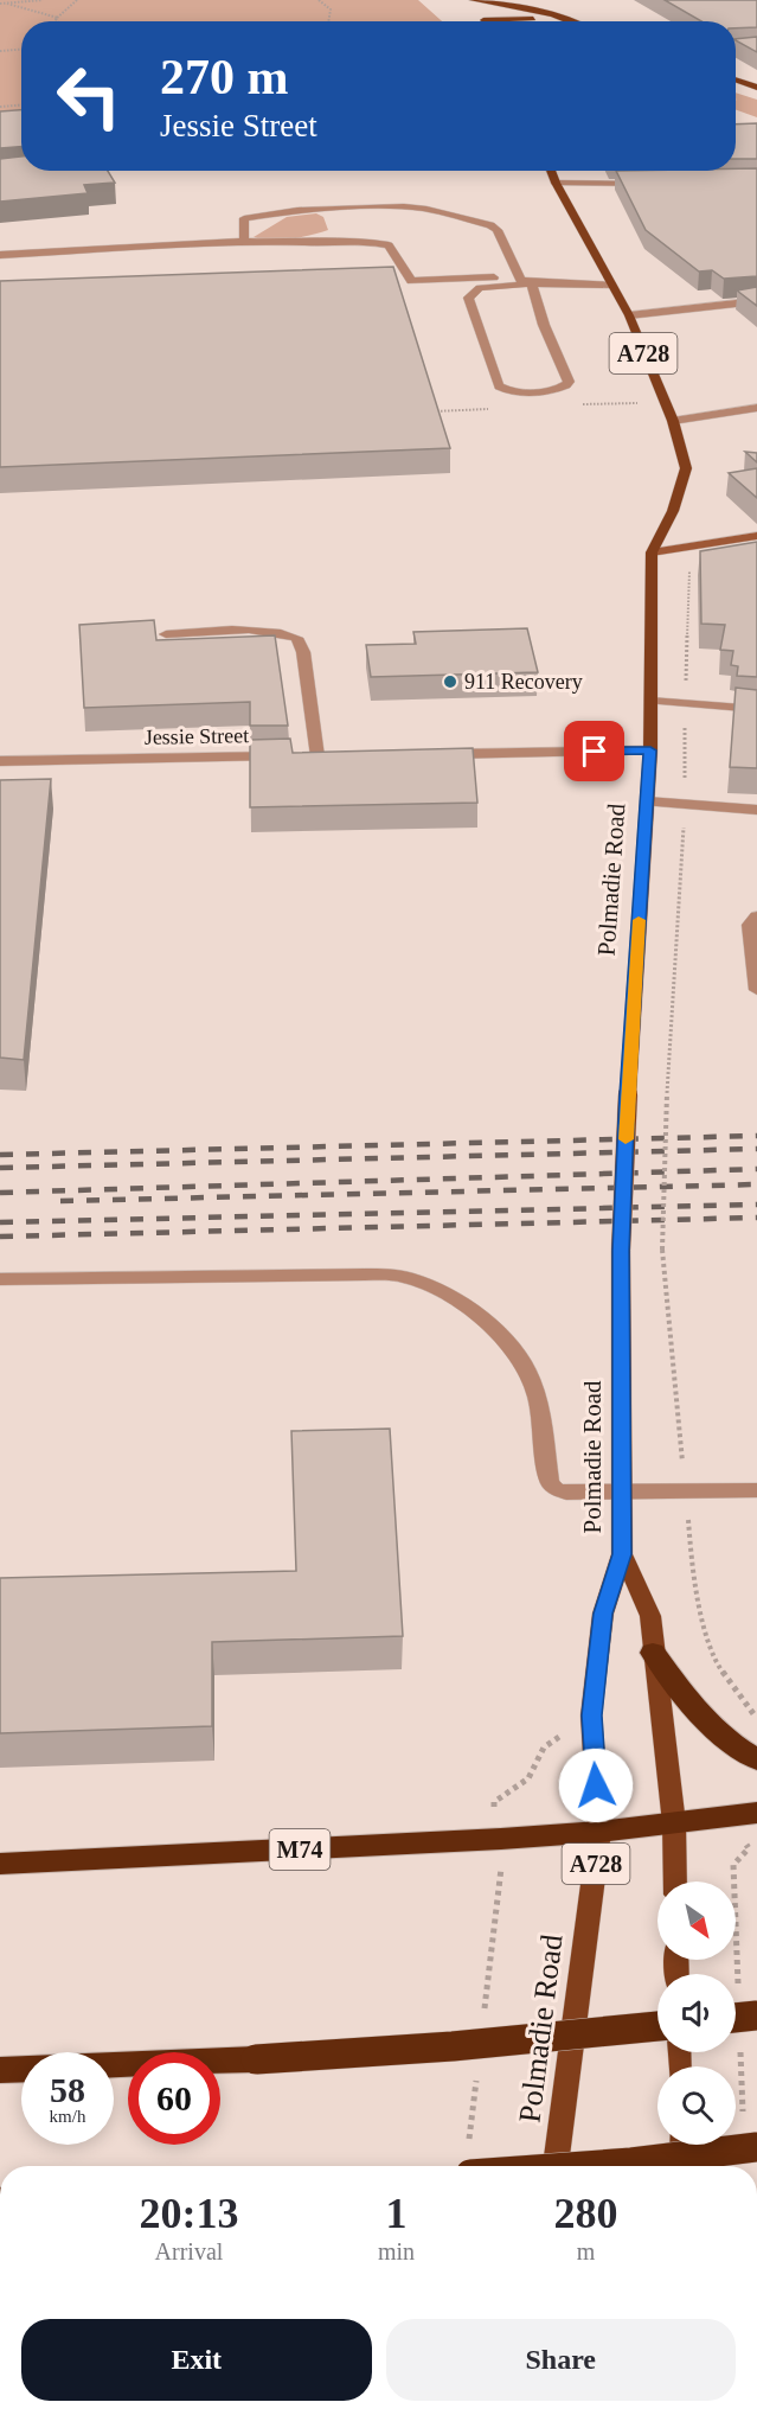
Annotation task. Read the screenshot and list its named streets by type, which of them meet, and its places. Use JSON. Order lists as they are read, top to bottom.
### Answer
{
  "streets": {
    "highway": ["M74"],
    "main road": ["A728", "Polmadie Road"],
    "street": ["Jessie Street"]
  },
  "crossings": [
    ["Polmadie Road", "M74"]
  ],
  "places": ["911 Recovery"],
  "north": "bottom right",
  "page": {
    "turn": ["270 m", "Jessie Street"],
    "speed": "58 km/h",
    "limit": "60",
    "eta": [
      "20:13",
      "Arrival",
      "1",
      "min",
      "280",
      "m"
    ],
    "buttons": ["Exit", "Share"]
  }
}
